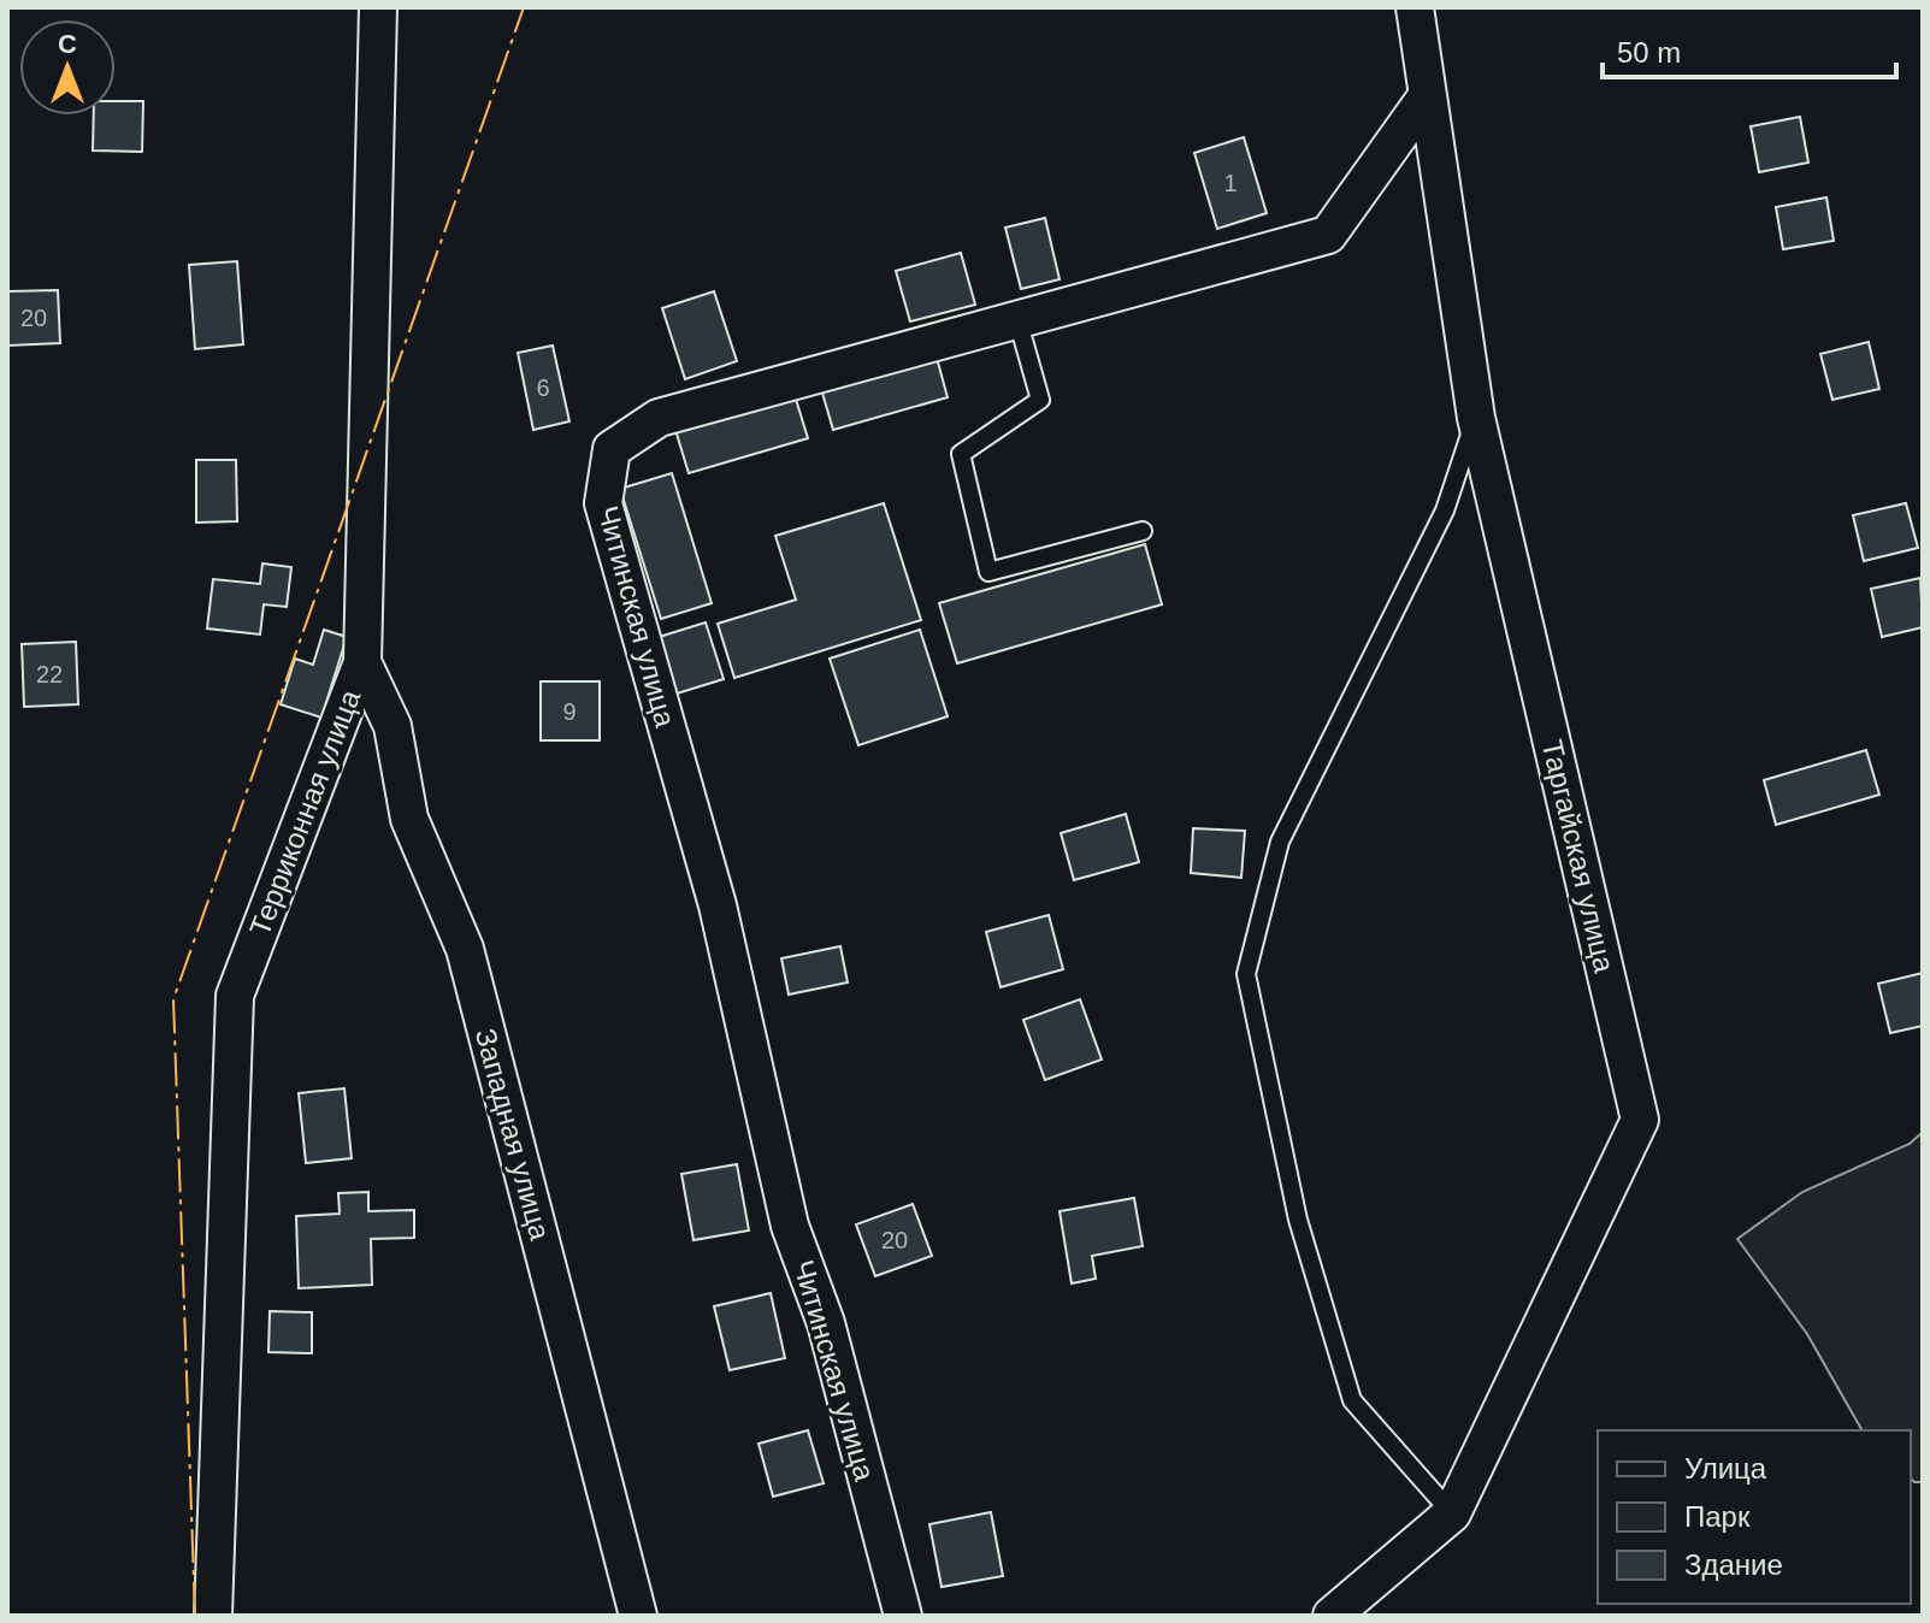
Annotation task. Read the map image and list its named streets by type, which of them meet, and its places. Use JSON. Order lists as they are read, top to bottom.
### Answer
{
  "streets": {
    "street": [
      "Читинская улица",
      "Терриконная улица",
      "Таргайская улица",
      "Западная улица"
    ]
  },
  "crossings": [
    ["Читинская улица", "Таргайская улица"],
    ["Терриконная улица", "Западная улица"]
  ],
  "house_numbers": [
    "1",
    "20",
    "6",
    "22",
    "9",
    "20"
  ],
  "legend": ["Улица", "Парк", "Здание"],
  "scale_bar": "50 m",
  "north": "top"
}
